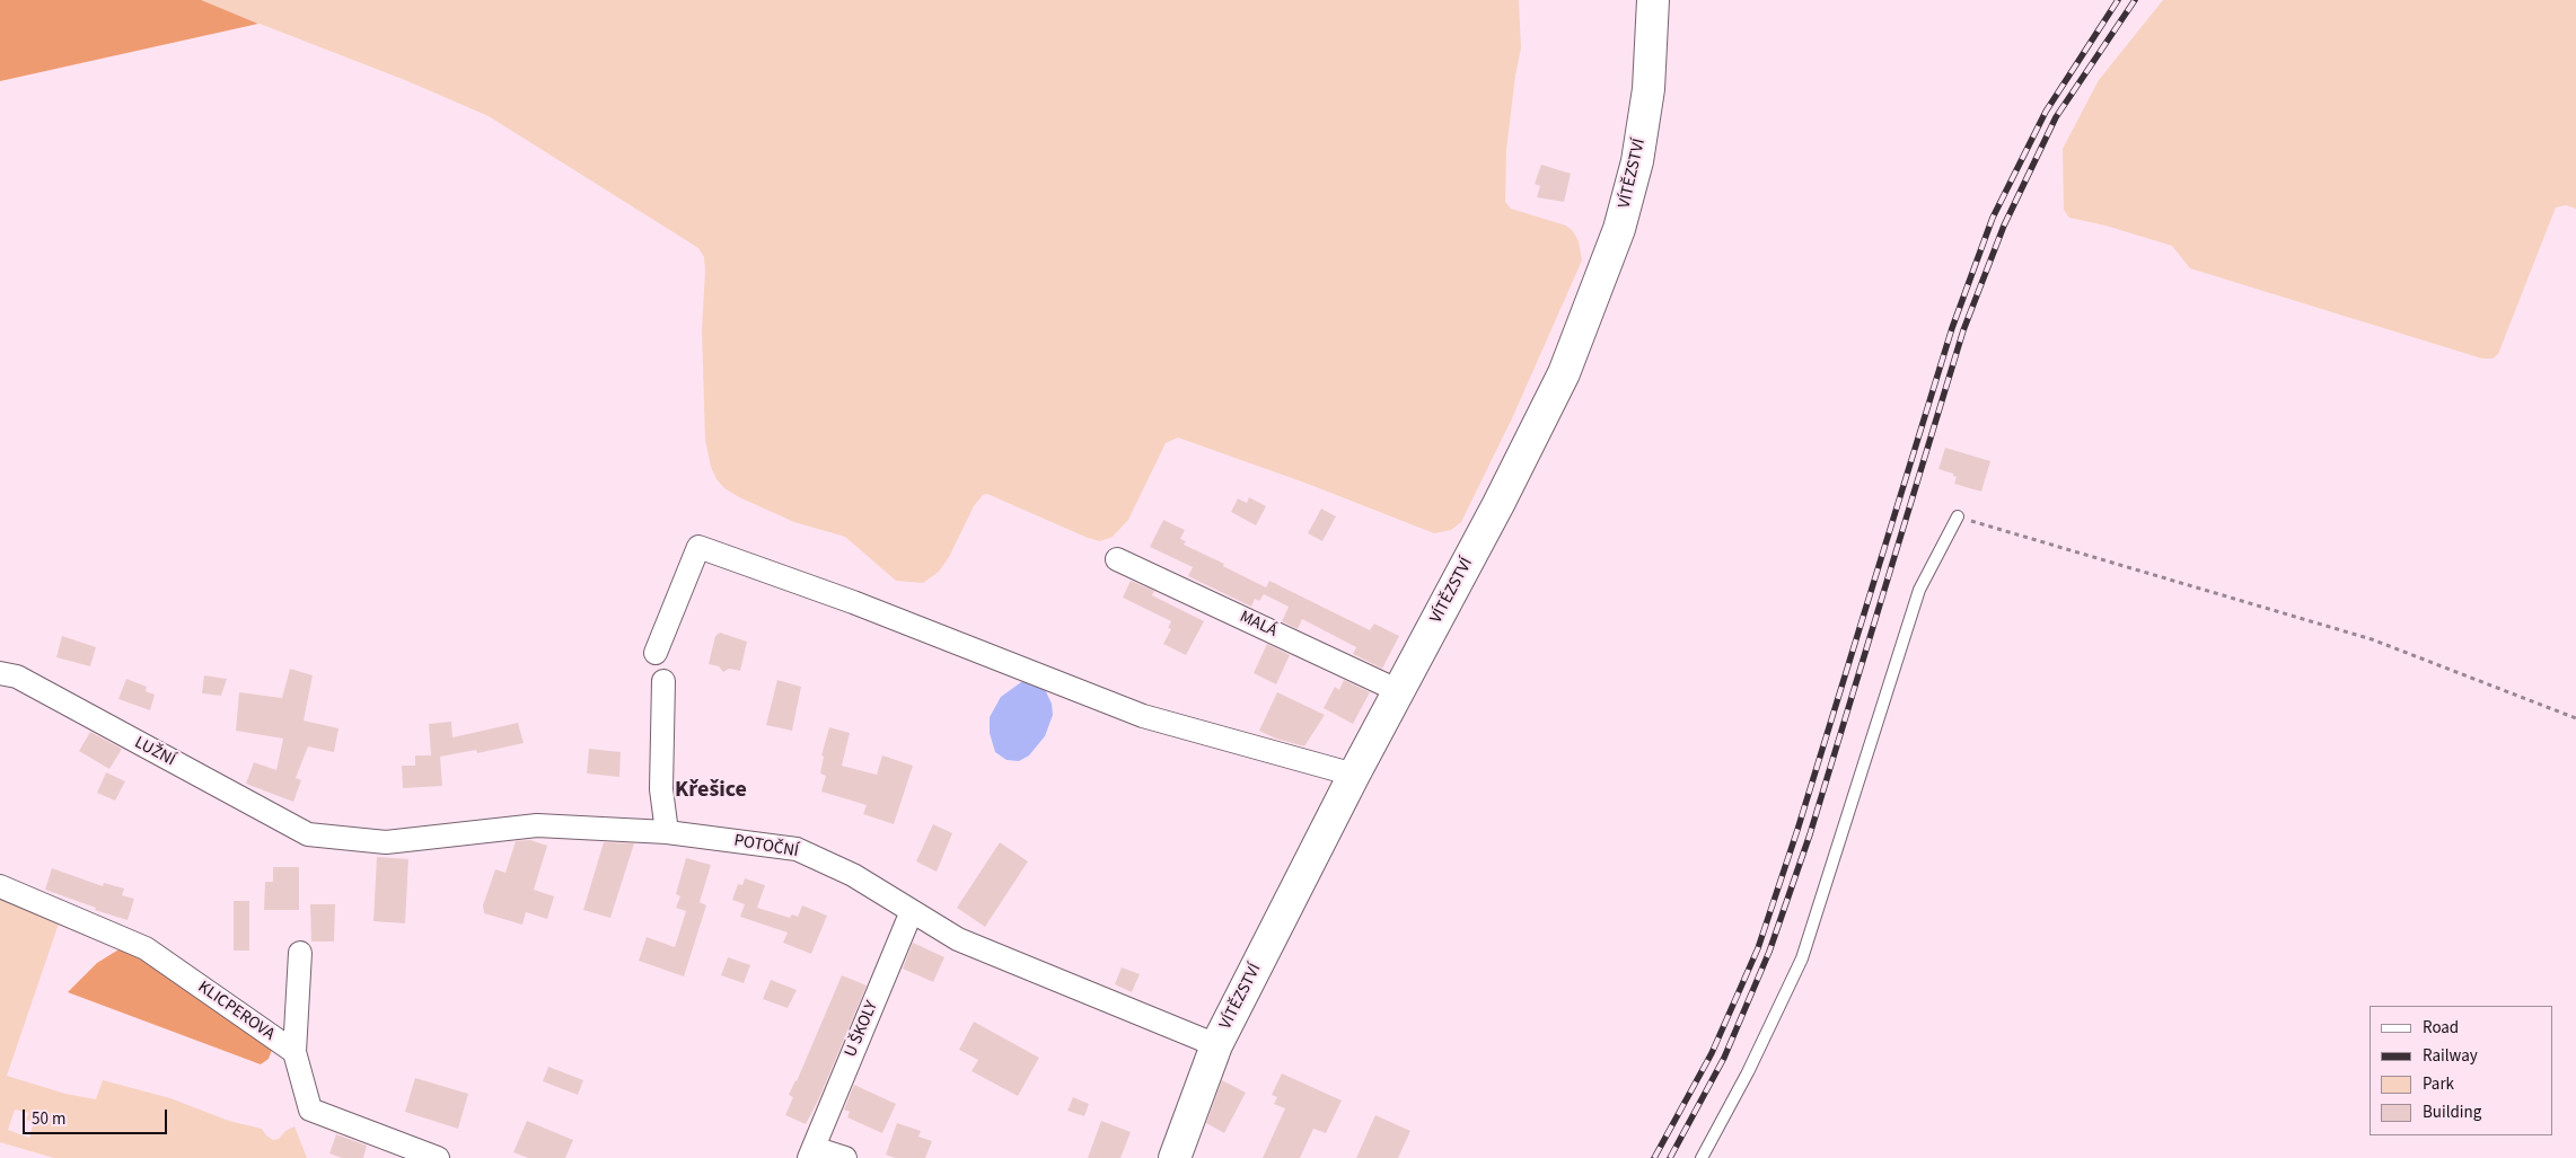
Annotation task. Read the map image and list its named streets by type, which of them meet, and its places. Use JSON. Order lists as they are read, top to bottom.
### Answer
{
  "streets": {
    "main road": ["VÍTĚZSTVÍ"],
    "street": [
      "MALÁ",
      "LUŽNÍ",
      "POTOČNÍ",
      "KLICPEROVA",
      "U ŠKOLY"
    ]
  },
  "crossings": [
    ["VÍTĚZSTVÍ", "MALÁ"],
    ["VÍTĚZSTVÍ", "POTOČNÍ"],
    ["LUŽNÍ", "POTOČNÍ"],
    ["POTOČNÍ", "U ŠKOLY"]
  ],
  "districts": ["Křešice"],
  "legend": [
    "Road",
    "Railway",
    "Park",
    "Building"
  ],
  "scale_bar": "50 m"
}
